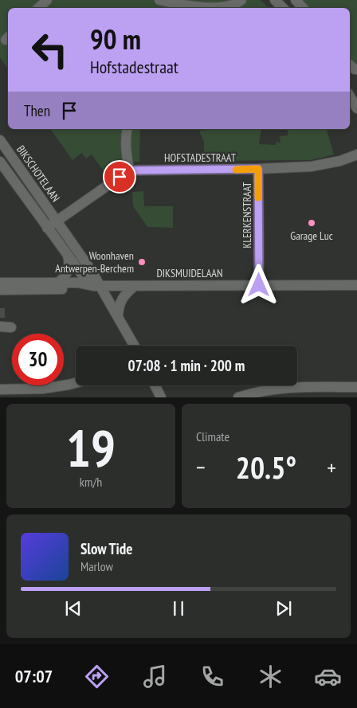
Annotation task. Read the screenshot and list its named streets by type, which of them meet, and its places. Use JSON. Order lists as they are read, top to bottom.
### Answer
{
  "streets": {
    "street": [
      "HOFSTADESTRAAT",
      "BIKSCHOTELAAN",
      "KLERKENSTRAAT",
      "DIKSMUIDELAAN"
    ]
  },
  "crossings": [
    ["HOFSTADESTRAAT", "KLERKENSTRAAT"],
    ["BIKSCHOTELAAN", "DIKSMUIDELAAN"],
    ["KLERKENSTRAAT", "DIKSMUIDELAAN"]
  ],
  "places": ["Garage Luc", "Woonhaven Antwerpen-Berchem"],
  "page": {
    "turn": ["90 m", "Hofstadestraat"],
    "then": "Then",
    "limit": "30",
    "trip": "07:08 · 1 min · 200 m",
    "tile": [
      ["19", "km/h"],
      "Climate"
    ],
    "heat": ["−", "20.5°", "+"],
    "song": ["Slow Tide", "Marlow"],
    "tabs": "07:07"
  }
}
